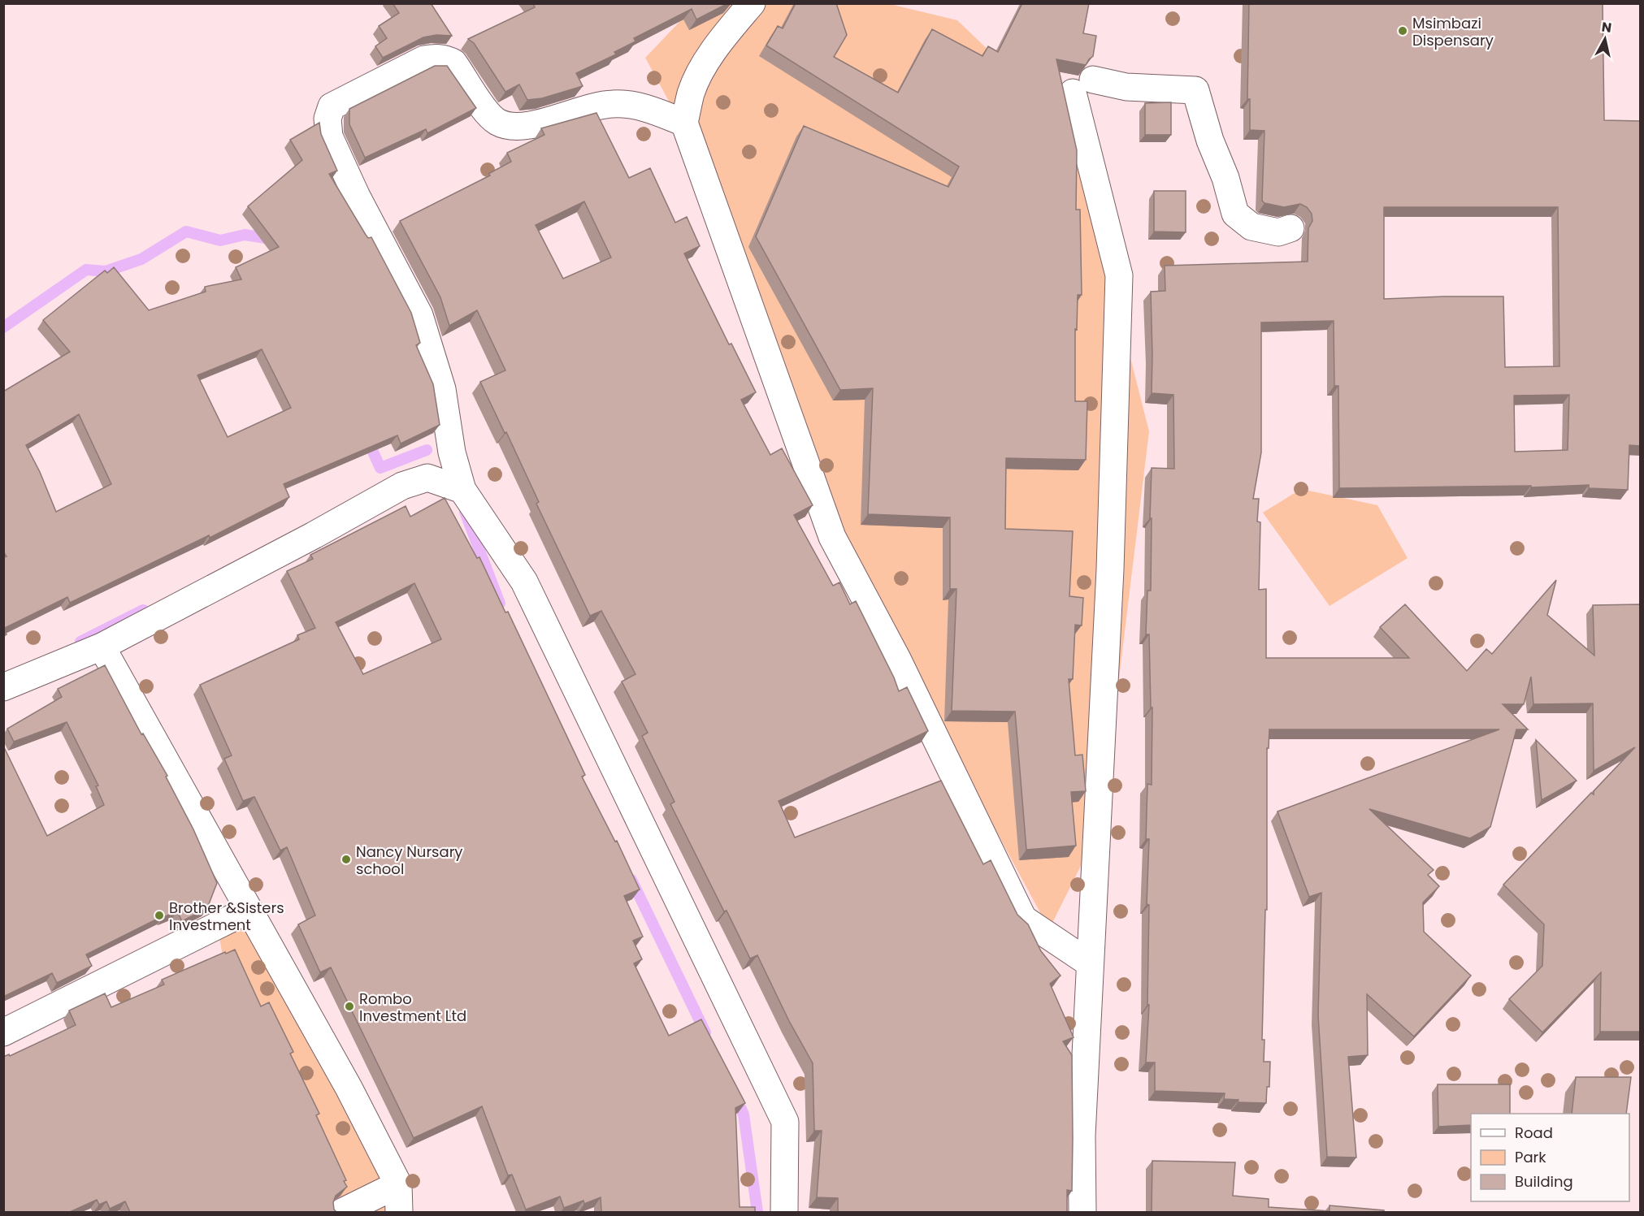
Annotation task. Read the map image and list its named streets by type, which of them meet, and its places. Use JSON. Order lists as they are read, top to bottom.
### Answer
{
  "places": [
    "Msimbazi Dispensary",
    "Nancy Nursary school",
    "Brother &Sisters Investment",
    "Rombo Investment Ltd"
  ],
  "legend": ["Road", "Park", "Building"],
  "north": "top"
}
